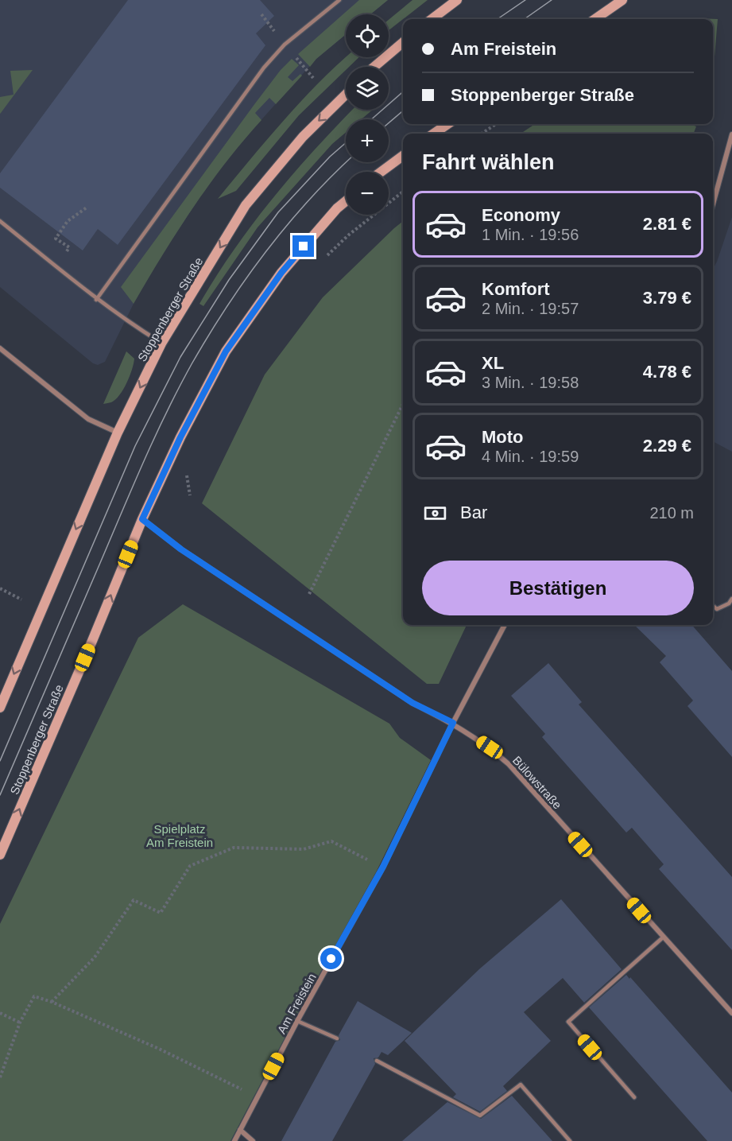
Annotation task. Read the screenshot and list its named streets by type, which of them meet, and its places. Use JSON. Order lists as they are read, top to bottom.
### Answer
{
  "streets": {
    "main road": ["Stoppenberger Straße"],
    "street": ["Bülowstraße", "Am Freistein"]
  },
  "crossings": [
    ["Stoppenberger Straße", "Bülowstraße"],
    ["Bülowstraße", "Am Freistein"]
  ],
  "parks": ["Spielplatz Am Freistein"],
  "page": {
    "map_buttons": ["+", "−"],
    "banner": ["Am Freistein", "Stoppenberger Straße"],
    "heading": "Fahrt wählen",
    "list": [
      {
        "name": "Economy",
        "note": "1 Min. · 19:56",
        "value": "2.81 €"
      },
      {
        "name": "Komfort",
        "note": "2 Min. · 19:57",
        "value": "3.79 €"
      },
      {
        "name": "XL",
        "note": "3 Min. · 19:58",
        "value": "4.78 €"
      },
      {
        "name": "Moto",
        "note": "4 Min. · 19:59",
        "value": "2.29 €"
      }
    ],
    "pay": ["Bar", "210 m"],
    "buttons": "Bestätigen"
  }
}
